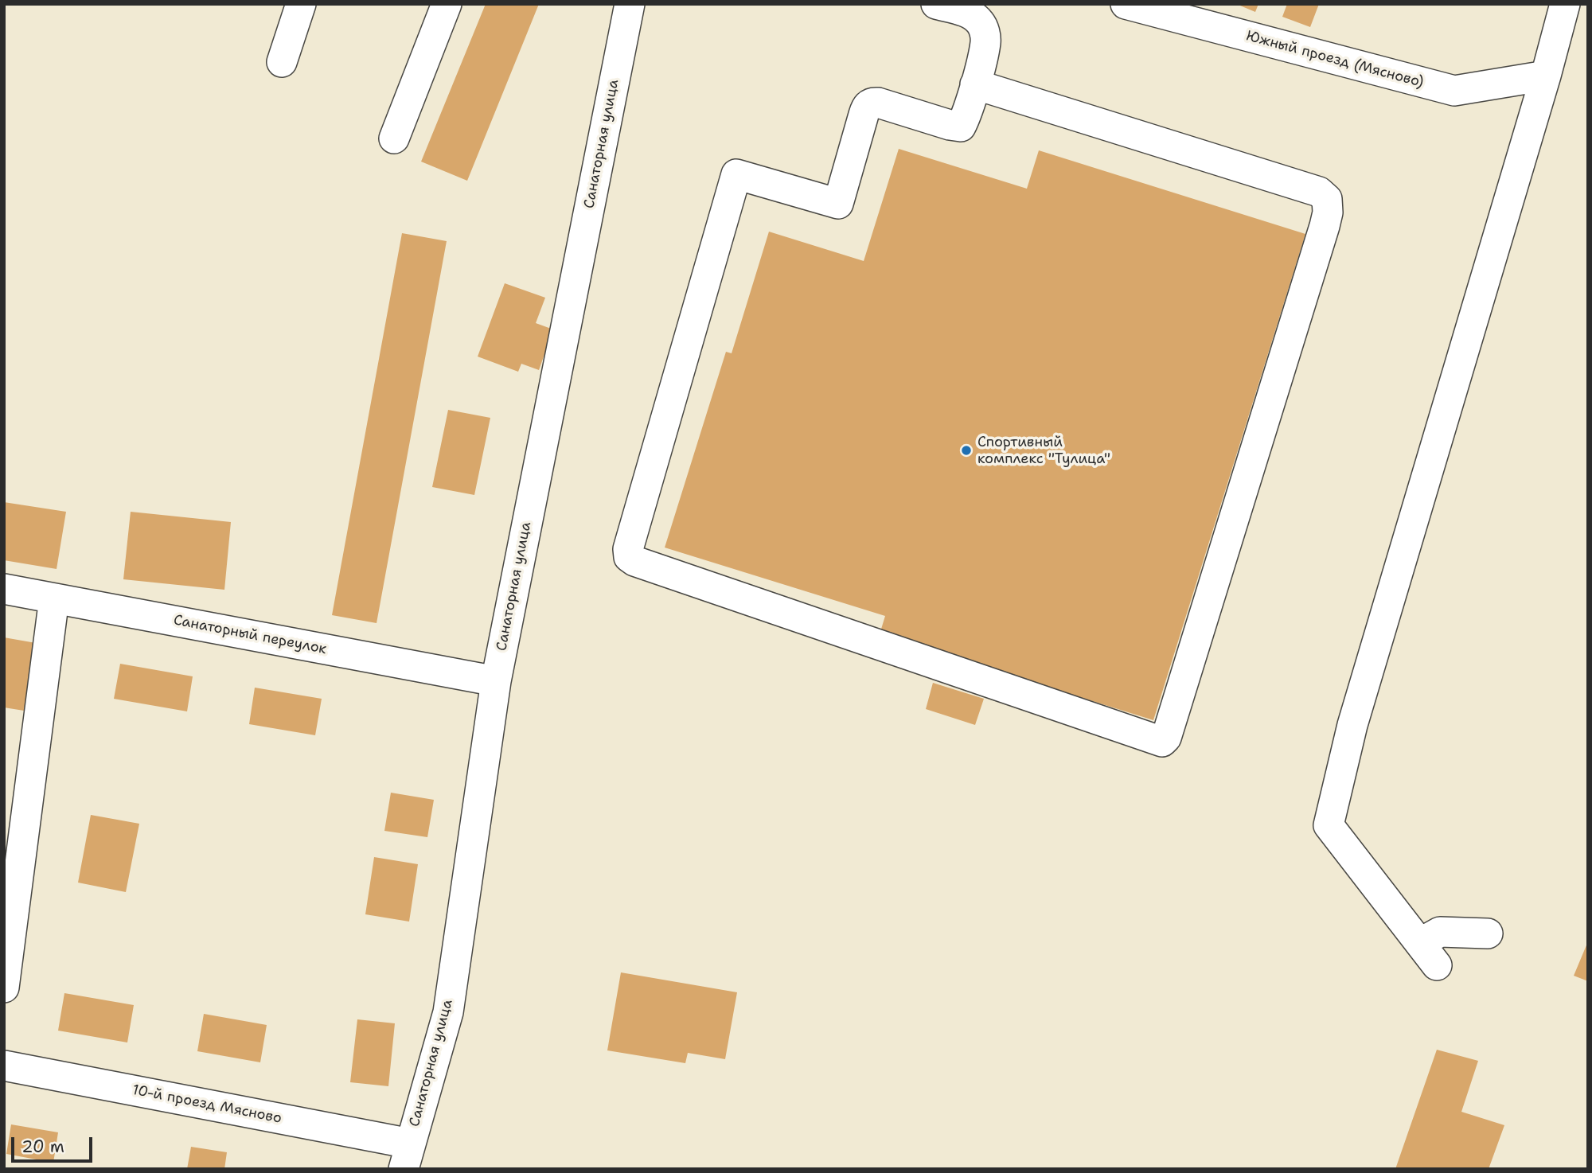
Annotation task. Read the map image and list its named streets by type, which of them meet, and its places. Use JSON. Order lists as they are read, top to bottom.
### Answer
{
  "streets": {
    "street": [
      "Южный проезд (Мясново)",
      "Санаторная улица",
      "Санаторный переулок",
      "10-й проезд Мясново"
    ]
  },
  "crossings": [
    ["Санаторная улица", "Санаторный переулок"],
    ["Санаторная улица", "10-й проезд Мясново"]
  ],
  "places": ["Спортивный комплекс \"Тулица\""],
  "scale_bar": "20 m"
}
